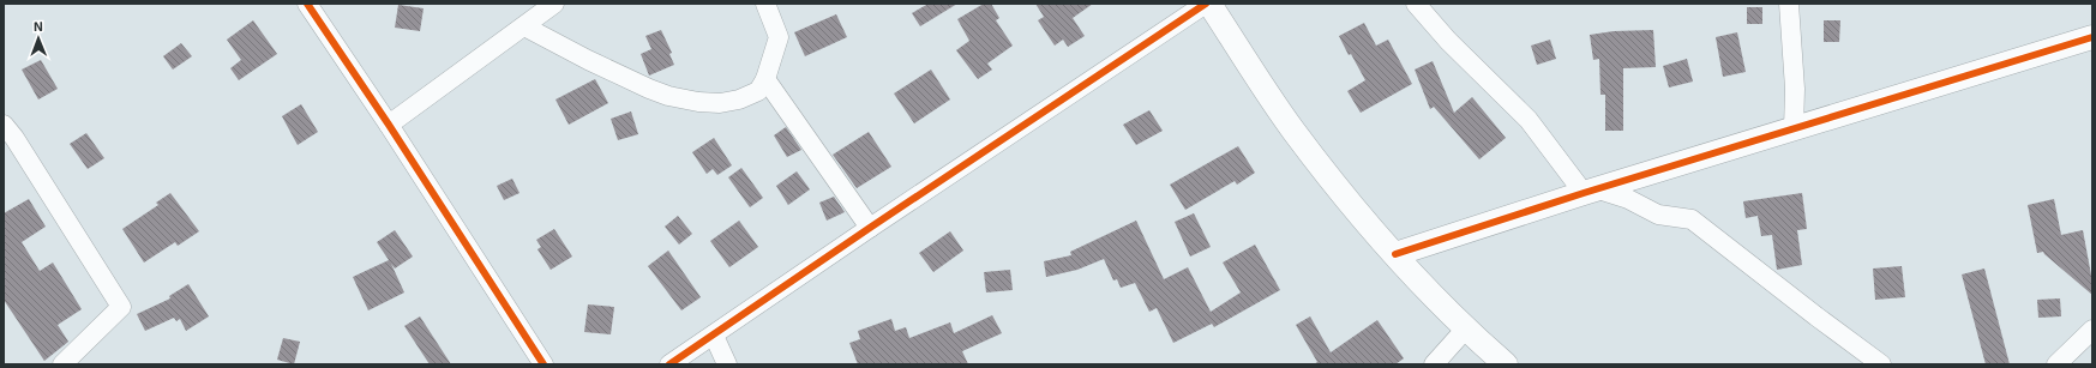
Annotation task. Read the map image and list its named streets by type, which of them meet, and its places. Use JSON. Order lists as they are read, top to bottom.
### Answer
{
  "north": "top"
}
